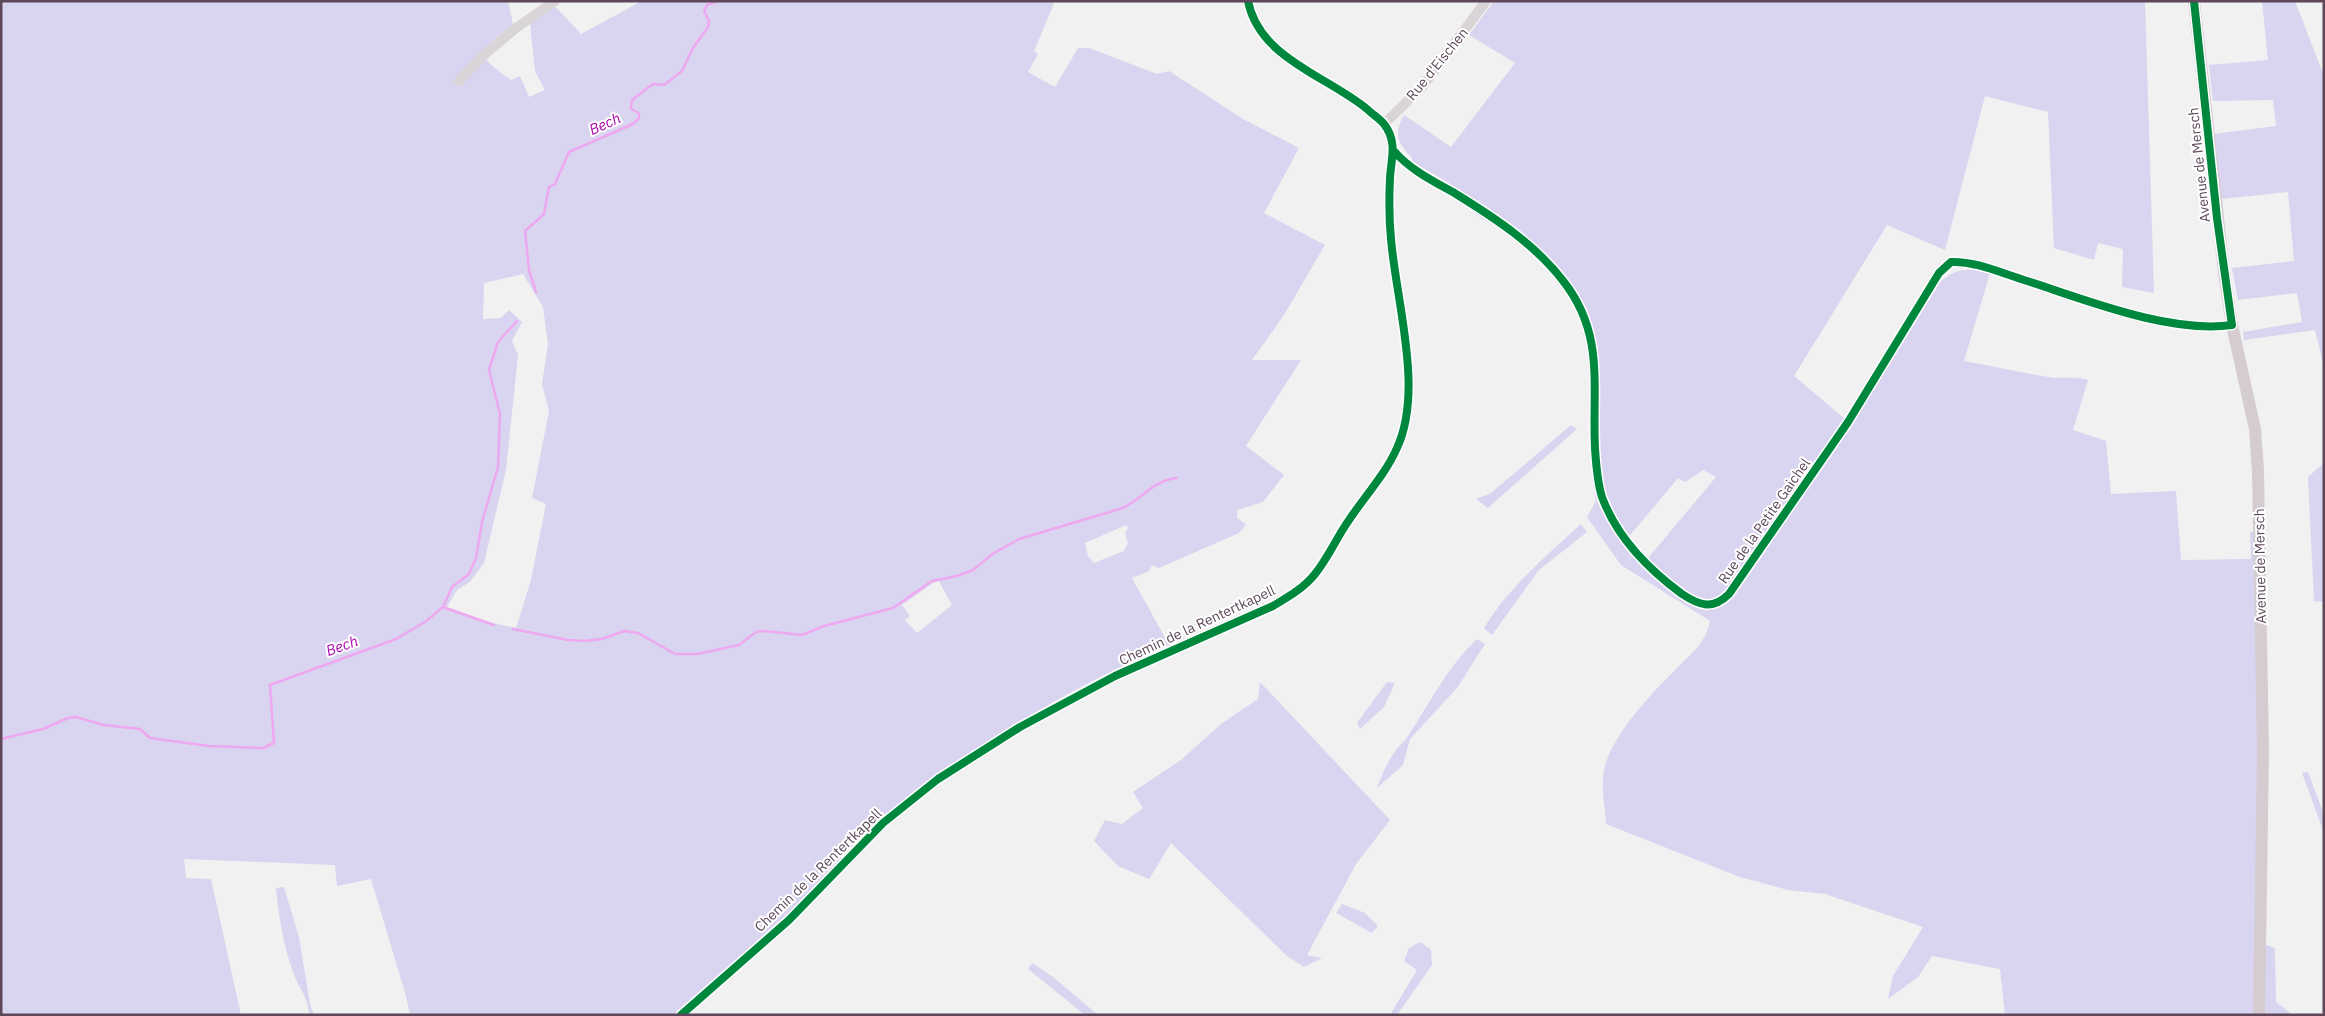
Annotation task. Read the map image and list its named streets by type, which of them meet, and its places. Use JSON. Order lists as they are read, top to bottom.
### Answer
{
  "streets": {
    "main road": ["Avenue de Mersch"],
    "street": ["Rue d'Eischen", "Rue de la Petite Gaichel", "Chemin de la Rentertkapell"]
  },
  "crossings": [
    ["Rue d'Eischen", "Chemin de la Rentertkapell"],
    ["Avenue de Mersch", "Rue de la Petite Gaichel"],
    ["Rue de la Petite Gaichel", "Chemin de la Rentertkapell"]
  ],
  "water": ["Bech"]
}
